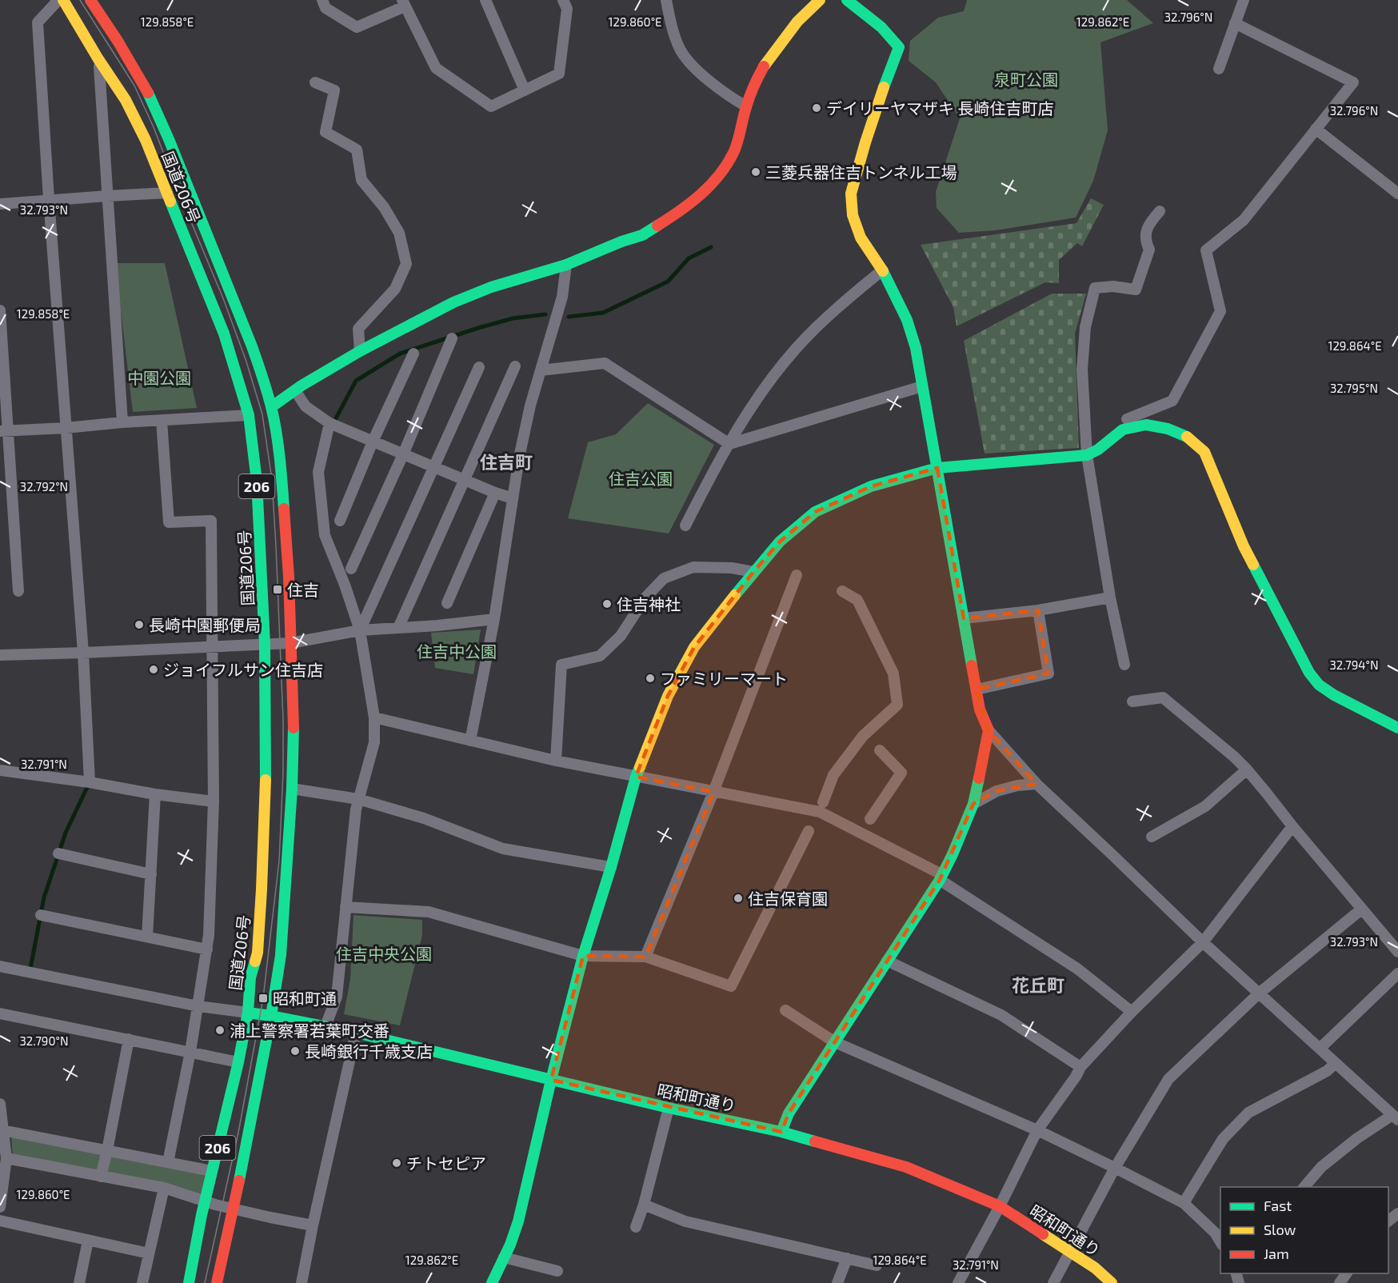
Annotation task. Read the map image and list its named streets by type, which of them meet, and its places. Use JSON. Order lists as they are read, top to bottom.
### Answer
{
  "streets": {
    "main road": ["国道206号", "206", "昭和町通り"]
  },
  "crossings": [
    ["国道206号", "昭和町通り"]
  ],
  "districts": ["住吉町", "花丘町"],
  "parks": [
    "泉町公園",
    "中園公園",
    "住吉公園",
    "住吉中公園",
    "住吉中央公園"
  ],
  "places": {
    "other": [
      "デイリーヤマザキ 長崎住吉町店",
      "三菱兵器住吉トンネル工場",
      "住吉神社",
      "長崎中園郵便局",
      "ジョイフルサン住吉店",
      "ファミリーマート",
      "住吉保育園",
      "浦上警察署若葉町交番",
      "長崎銀行千歳支店",
      "チトセピア"
    ],
    "transit": ["住吉", "昭和町通"]
  },
  "legend": ["Fast", "Slow", "Jam"],
  "coordinates": [
    "32.796°N",
    "129.858°E",
    "129.860°E",
    "129.862°E",
    "32.793°N",
    "129.864°E",
    "32.795°N",
    "32.792°N",
    "32.794°N",
    "32.791°N",
    "32.790°N"
  ]
}
